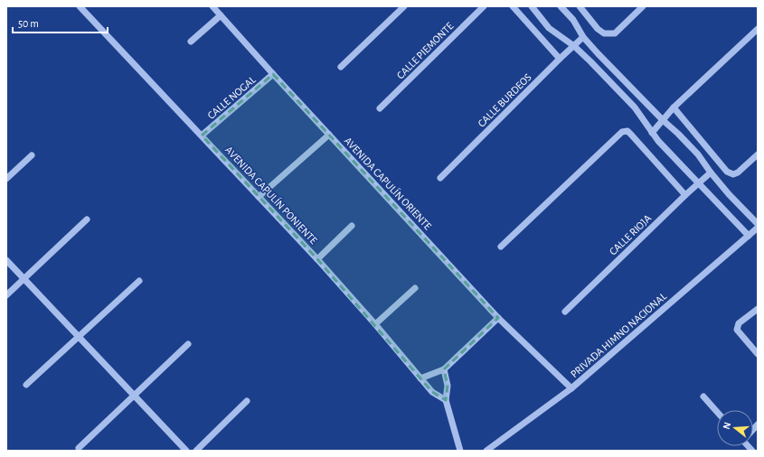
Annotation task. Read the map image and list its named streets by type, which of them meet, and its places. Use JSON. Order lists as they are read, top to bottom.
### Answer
{
  "streets": {
    "street": [
      "CALLE PIEMONTE",
      "CALLE NOGAL",
      "CALLE BURDEOS",
      "AVENIDA CAPULÍN ORIENTE",
      "AVENIDA CAPULÍN PONIENTE",
      "CALLE RIOJA",
      "PRIVADA HIMNO NACIONAL"
    ]
  },
  "crossings": [
    ["CALLE NOGAL", "AVENIDA CAPULÍN ORIENTE"],
    ["CALLE NOGAL", "AVENIDA CAPULÍN PONIENTE"],
    ["AVENIDA CAPULÍN ORIENTE", "PRIVADA HIMNO NACIONAL"]
  ],
  "scale_bar": "50 m",
  "north": "left"
}
